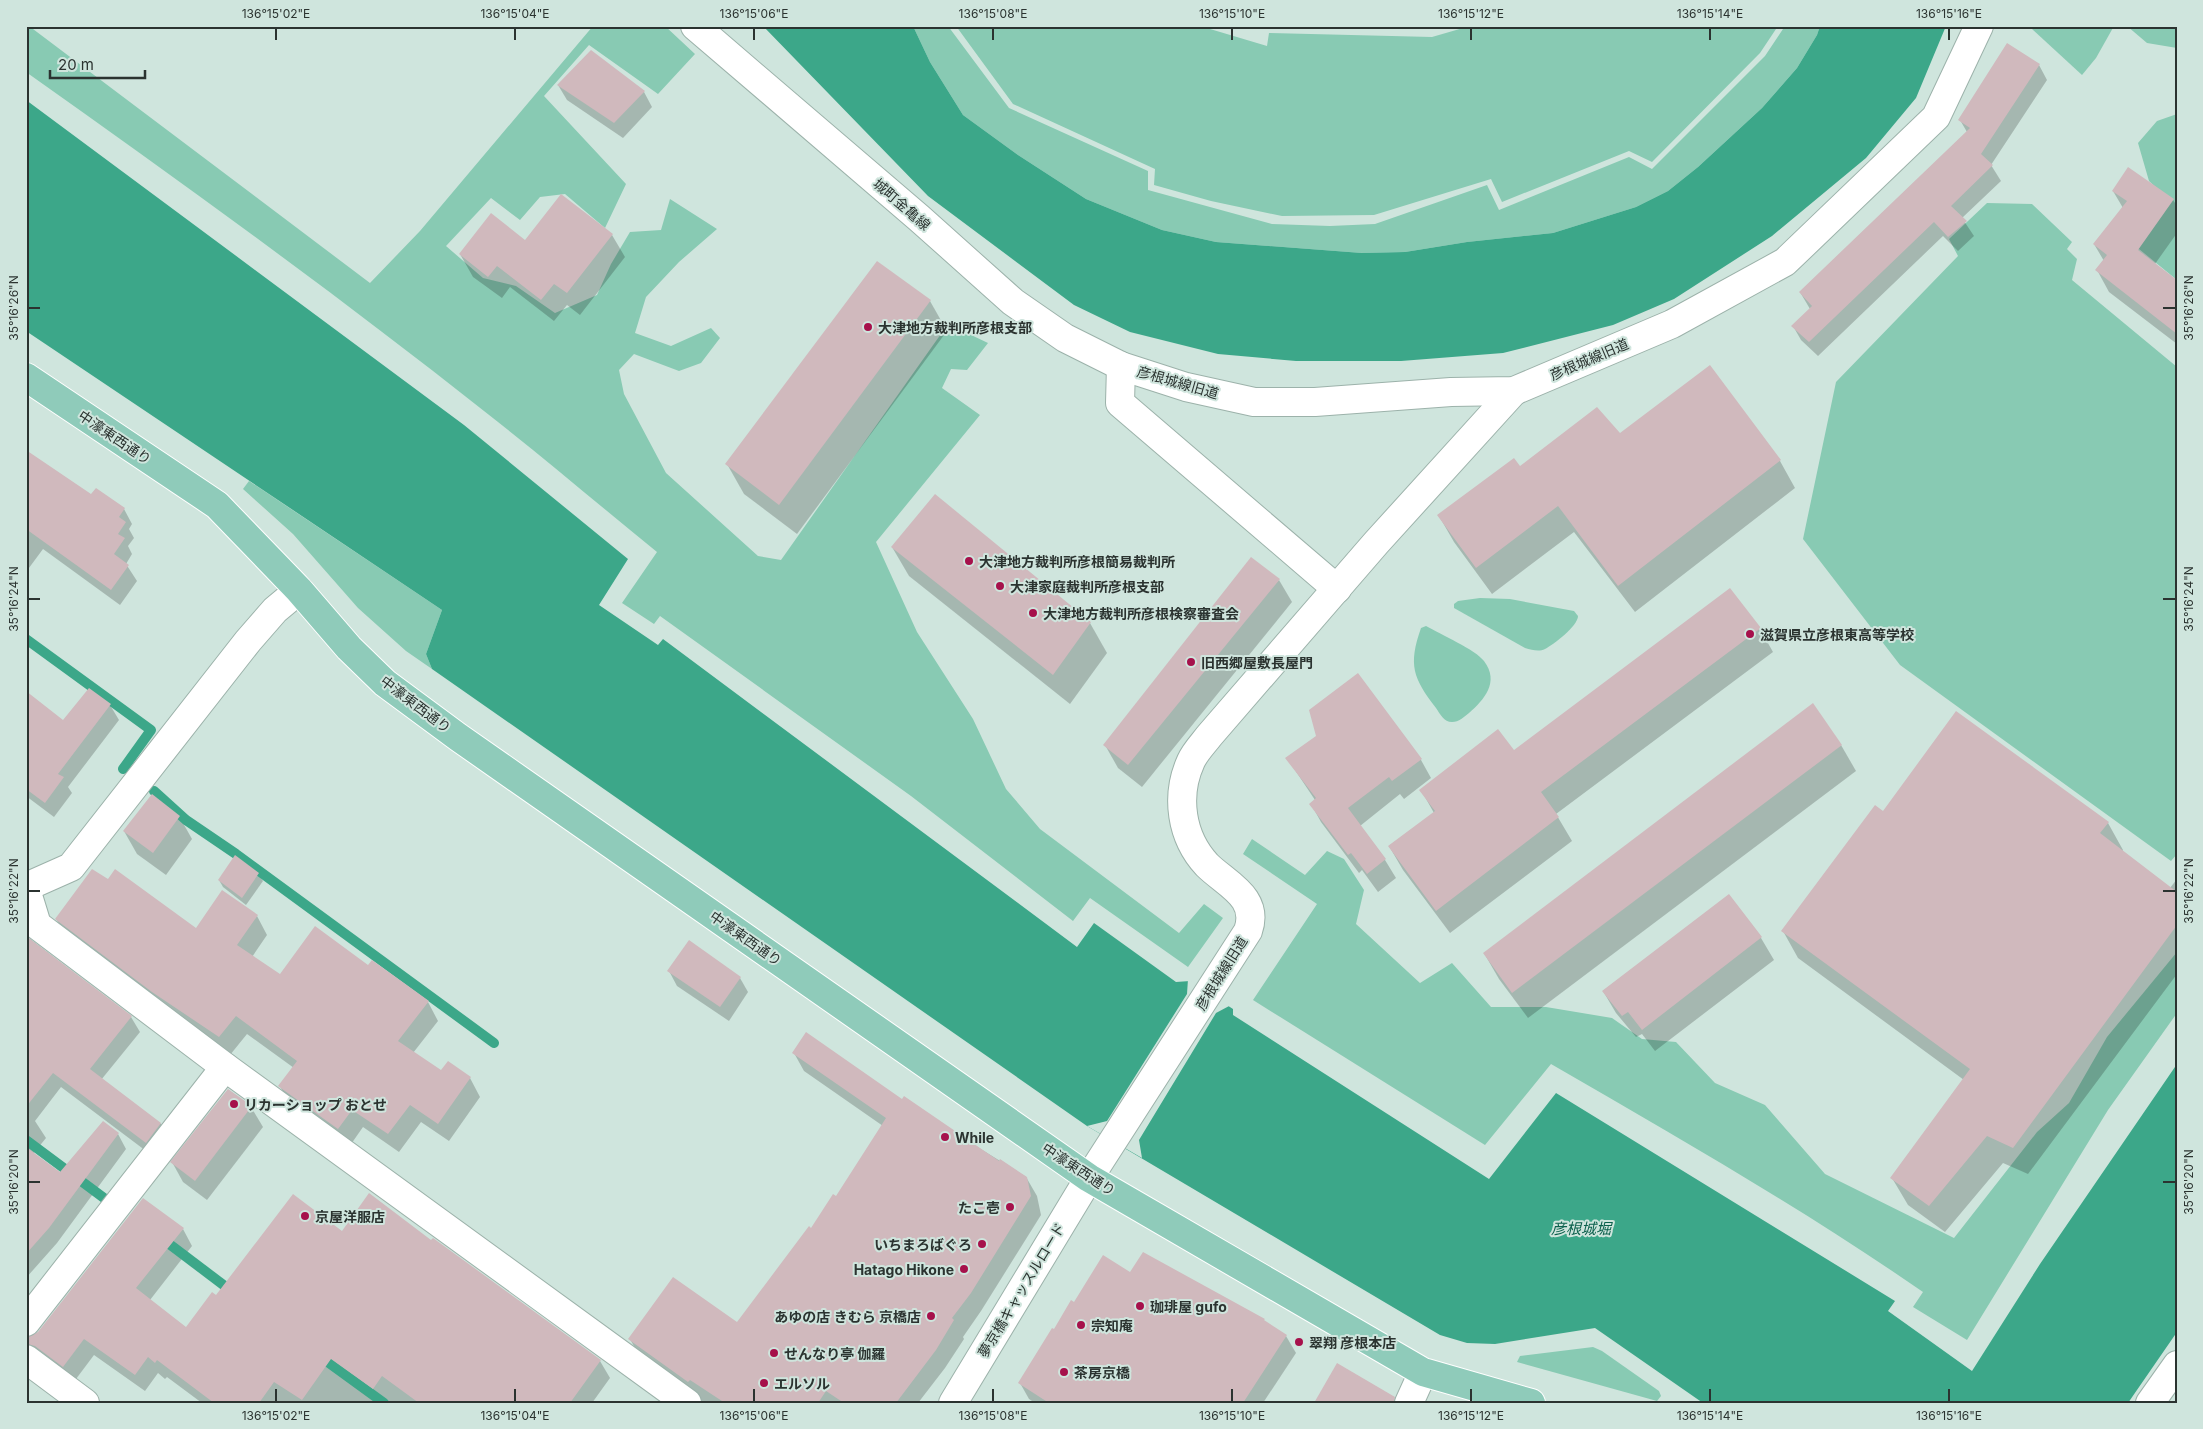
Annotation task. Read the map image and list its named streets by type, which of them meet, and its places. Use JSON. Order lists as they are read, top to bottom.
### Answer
{
  "streets": {
    "main road": ["中濠東西通り"],
    "street": ["城町金亀線", "彦根城線旧道", "夢京橋キャッスルロード"]
  },
  "crossings": [
    ["城町金亀線", "彦根城線旧道"],
    ["彦根城線旧道", "中濠東西通り"],
    ["彦根城線旧道", "夢京橋キャッスルロード"],
    ["中濠東西通り", "夢京橋キャッスルロード"]
  ],
  "water": ["彦根城堀"],
  "places": [
    "大津地方裁判所彦根支部",
    "大津地方裁判所彦根簡易裁判所",
    "大津家庭裁判所彦根支部",
    "大津地方裁判所彦根検察審査会",
    "滋賀県立彦根東高等学校",
    "旧西郷屋敷長屋門",
    "リカーショップ おとせ",
    "While",
    "たこ壱",
    "京屋洋服店",
    "いちまろばぐろ",
    "Hatago Hikone",
    "珈琲屋 gufo",
    "あゆの店 きむら 京橋店",
    "宗知庵",
    "翠翔 彦根本店",
    "せんなり亭 伽羅",
    "茶房京橋",
    "エルソル"
  ],
  "scale_bar": "20 m",
  "coordinates": [
    "136°15'02\"E",
    "136°15'04\"E",
    "136°15'06\"E",
    "136°15'08\"E",
    "136°15'10\"E",
    "136°15'12\"E",
    "136°15'14\"E",
    "136°15'16\"E",
    "35°16'26\"N",
    "35°16'24\"N",
    "35°16'22\"N",
    "35°16'20\"N"
  ]
}
